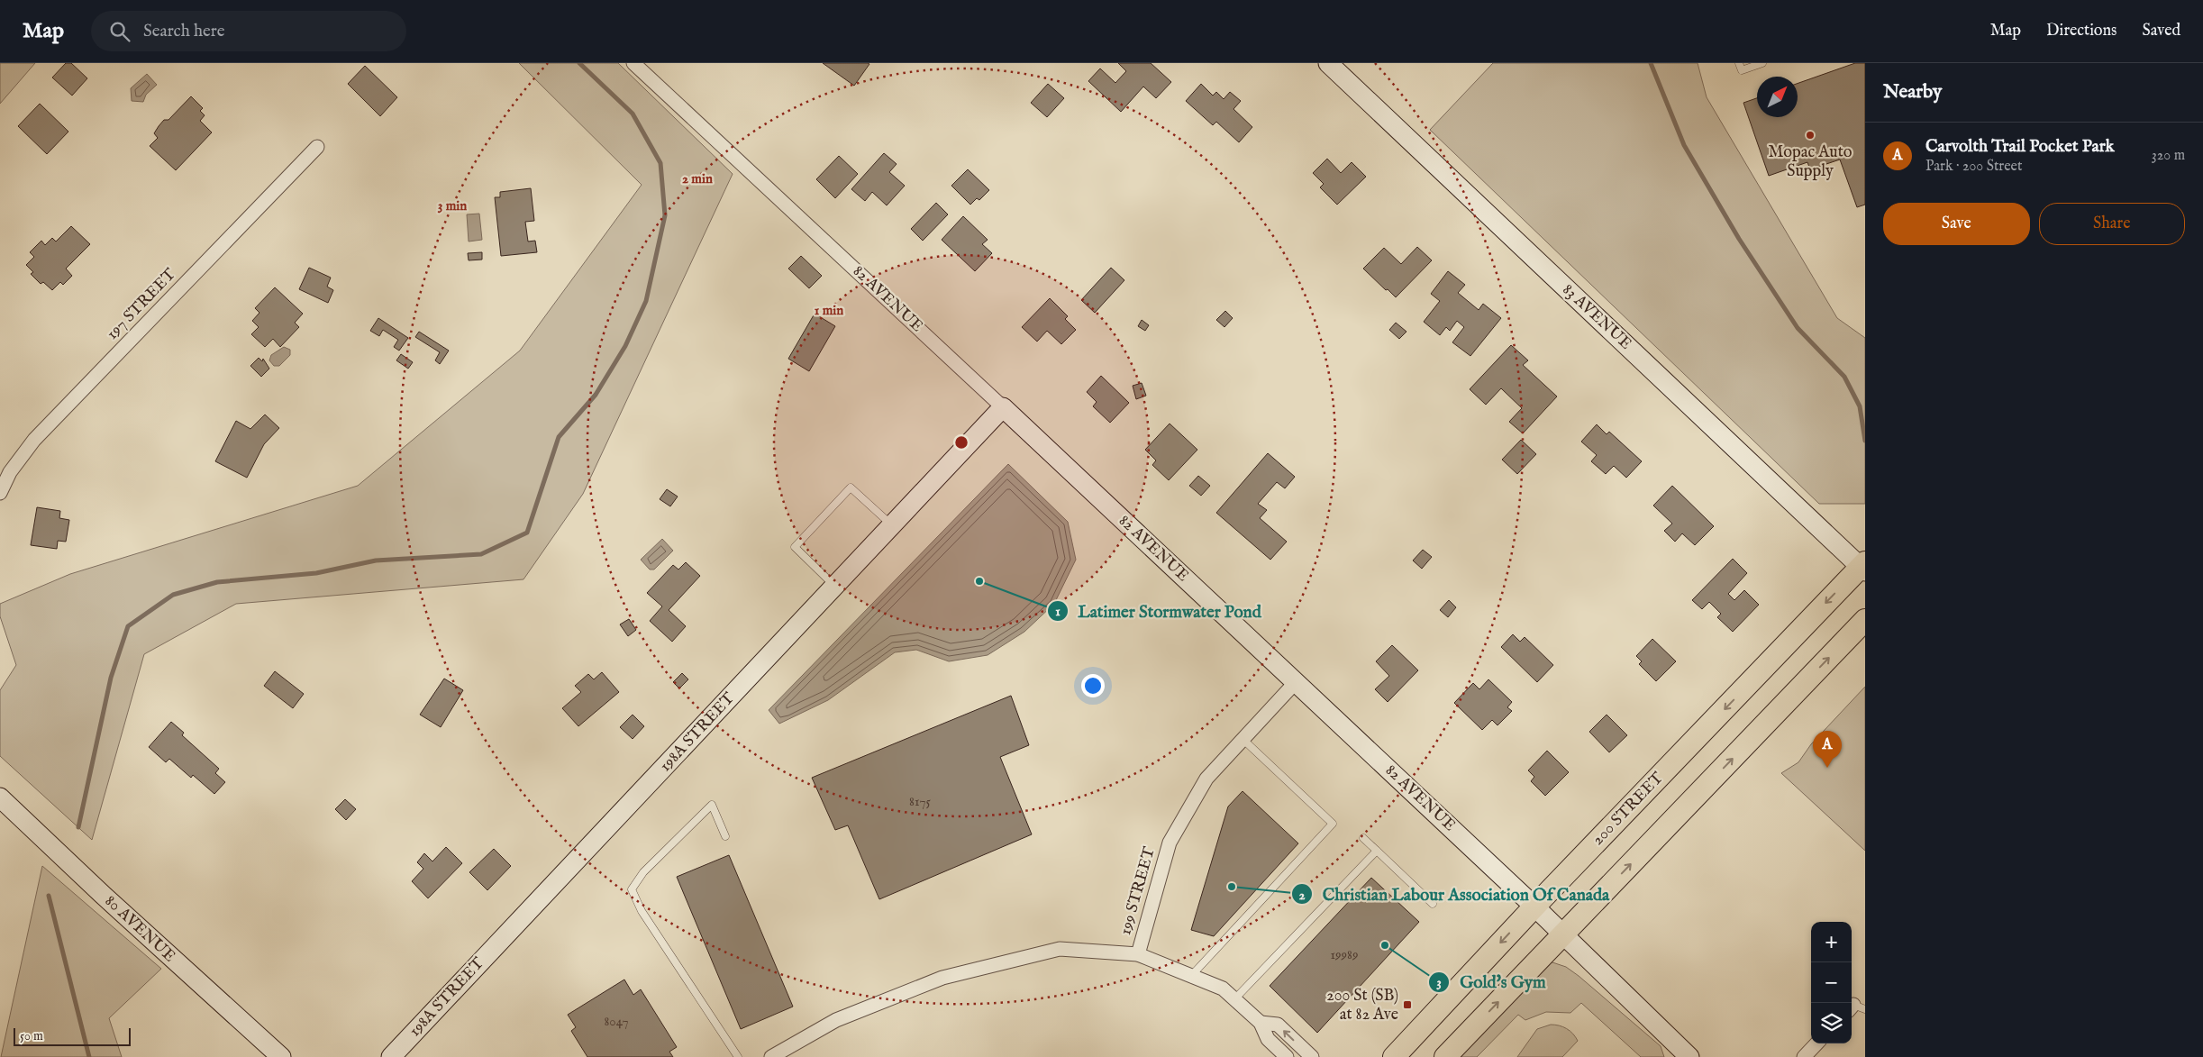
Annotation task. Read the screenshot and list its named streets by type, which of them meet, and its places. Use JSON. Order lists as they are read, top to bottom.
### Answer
{
  "streets": {
    "main road": ["200 STREET"],
    "street": [
      "82 AVENUE",
      "197 STREET",
      "83 AVENUE",
      "198A STREET",
      "199 STREET",
      "80 AVENUE"
    ]
  },
  "crossings": [
    ["82 AVENUE", "198A STREET"],
    ["82 AVENUE", "200 STREET"],
    ["82 AVENUE", "199 STREET"],
    ["83 AVENUE", "200 STREET"]
  ],
  "places": {
    "other": [
      "Mopac Auto Supply",
      "Latimer Stormwater Pond",
      "Christian Labour Association Of Canada",
      "Gold's Gym"
    ],
    "transit": ["200 St (SB) at 82 Ave"]
  },
  "house_numbers": ["8175", "19989", "8047"],
  "scale_bar": "50 m",
  "north": "top right",
  "page": {
    "header": "Map",
    "search": "Search here",
    "nav": ["Map", "Directions", "Saved"],
    "heading": "Nearby",
    "list": [
      {
        "mark": "A",
        "name": "Carvolth Trail Pocket Park",
        "note": "Park · 200 Street",
        "value": "320 m"
      }
    ],
    "buttons": ["Save", "Share"],
    "pins": "A",
    "map_buttons": ["+", "−"],
    "scale": "50 m"
  },
  "rings": ["2 min", "3 min", "1 min"]
}
